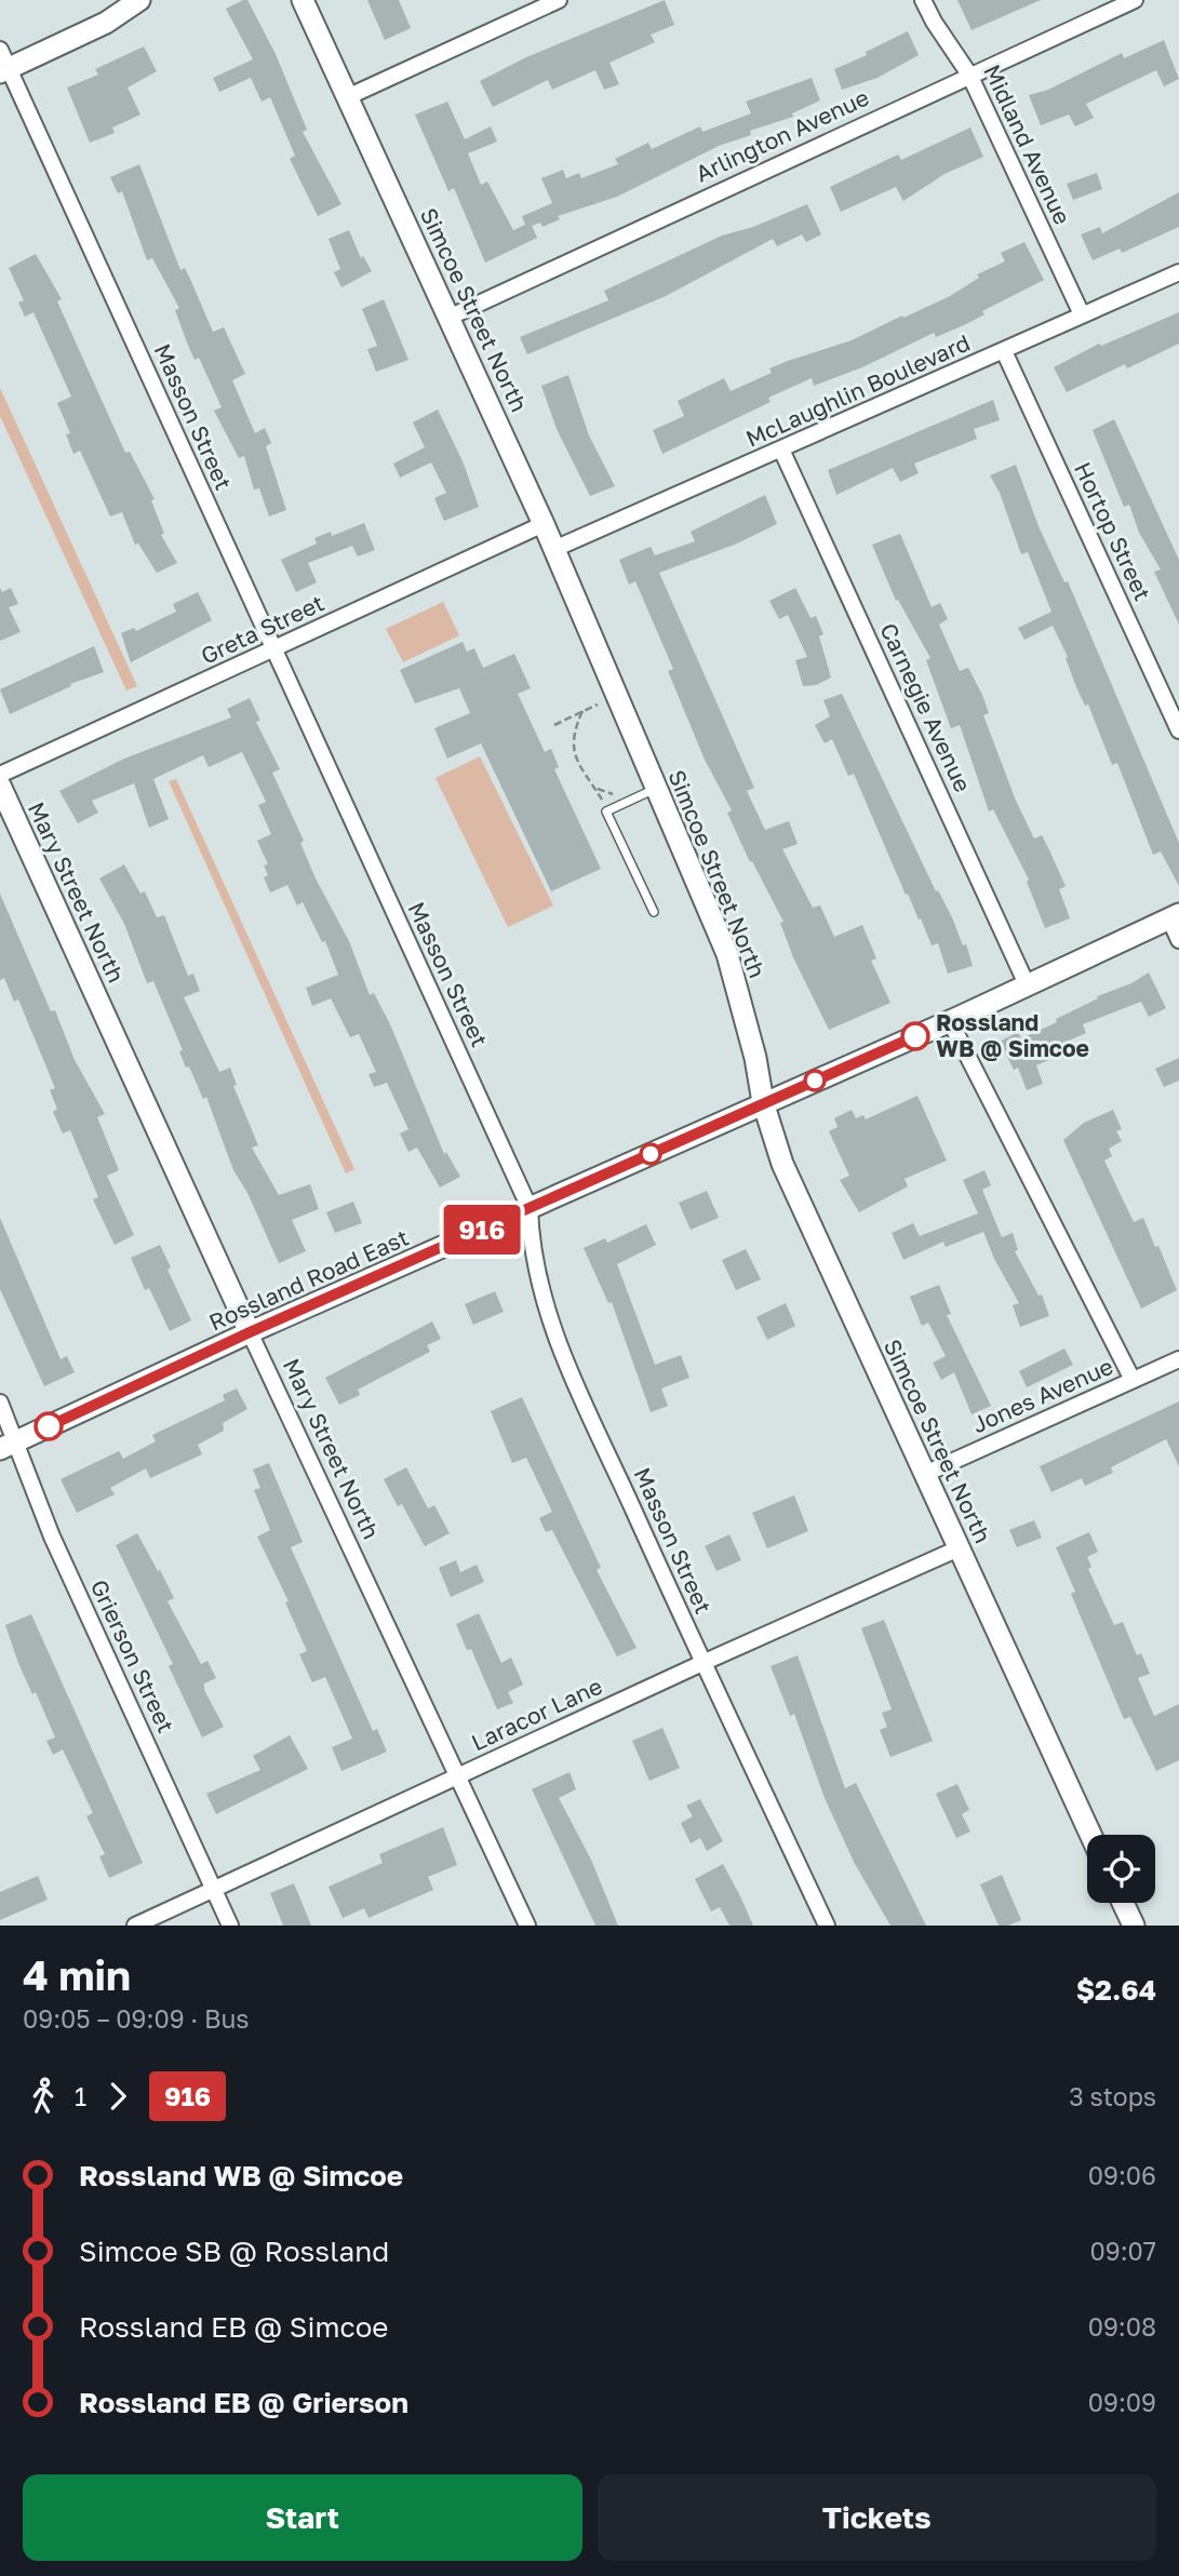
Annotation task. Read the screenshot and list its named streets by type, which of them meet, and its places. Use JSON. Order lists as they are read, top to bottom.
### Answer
{
  "streets": {
    "main road": ["Simcoe Street North", "Mary Street North", "Rossland Road East"],
    "street": [
      "Arlington Avenue",
      "Midland Avenue",
      "McLaughlin Boulevard",
      "Masson Street",
      "Hortop Street",
      "Greta Street",
      "Carnegie Avenue",
      "Jones Avenue",
      "Grierson Street",
      "Laracor Lane"
    ]
  },
  "crossings": [
    ["Arlington Avenue", "Midland Avenue"],
    ["Arlington Avenue", "Simcoe Street North"],
    ["Midland Avenue", "McLaughlin Boulevard"],
    ["Simcoe Street North", "McLaughlin Boulevard"],
    ["Simcoe Street North", "Greta Street"],
    ["Simcoe Street North", "Rossland Road East"],
    ["Simcoe Street North", "Jones Avenue"],
    ["Simcoe Street North", "Laracor Lane"],
    ["McLaughlin Boulevard", "Hortop Street"],
    ["McLaughlin Boulevard", "Carnegie Avenue"],
    ["Masson Street", "Greta Street"],
    ["Masson Street", "Rossland Road East"],
    ["Masson Street", "Laracor Lane"],
    ["Carnegie Avenue", "Rossland Road East"],
    ["Mary Street North", "Rossland Road East"],
    ["Mary Street North", "Laracor Lane"],
    ["Rossland Road East", "Grierson Street"],
    ["Grierson Street", "Laracor Lane"]
  ],
  "places": ["Rossland WB @ Simcoe"],
  "lines": ["bus line 916"],
  "page": {
    "on_map": "916",
    "heading": ["4 min", "09:05 – 09:09 · Bus", "$2.64"],
    "legs": ["1", "916", "3 stops"],
    "list": [
      {
        "name": "Rossland WB @ Simcoe",
        "value": "09:06"
      },
      {
        "name": "Simcoe SB @ Rossland",
        "value": "09:07"
      },
      {
        "name": "Rossland EB @ Simcoe",
        "value": "09:08"
      },
      {
        "name": "Rossland EB @ Grierson",
        "value": "09:09"
      }
    ],
    "buttons": ["Start", "Tickets"]
  }
}
